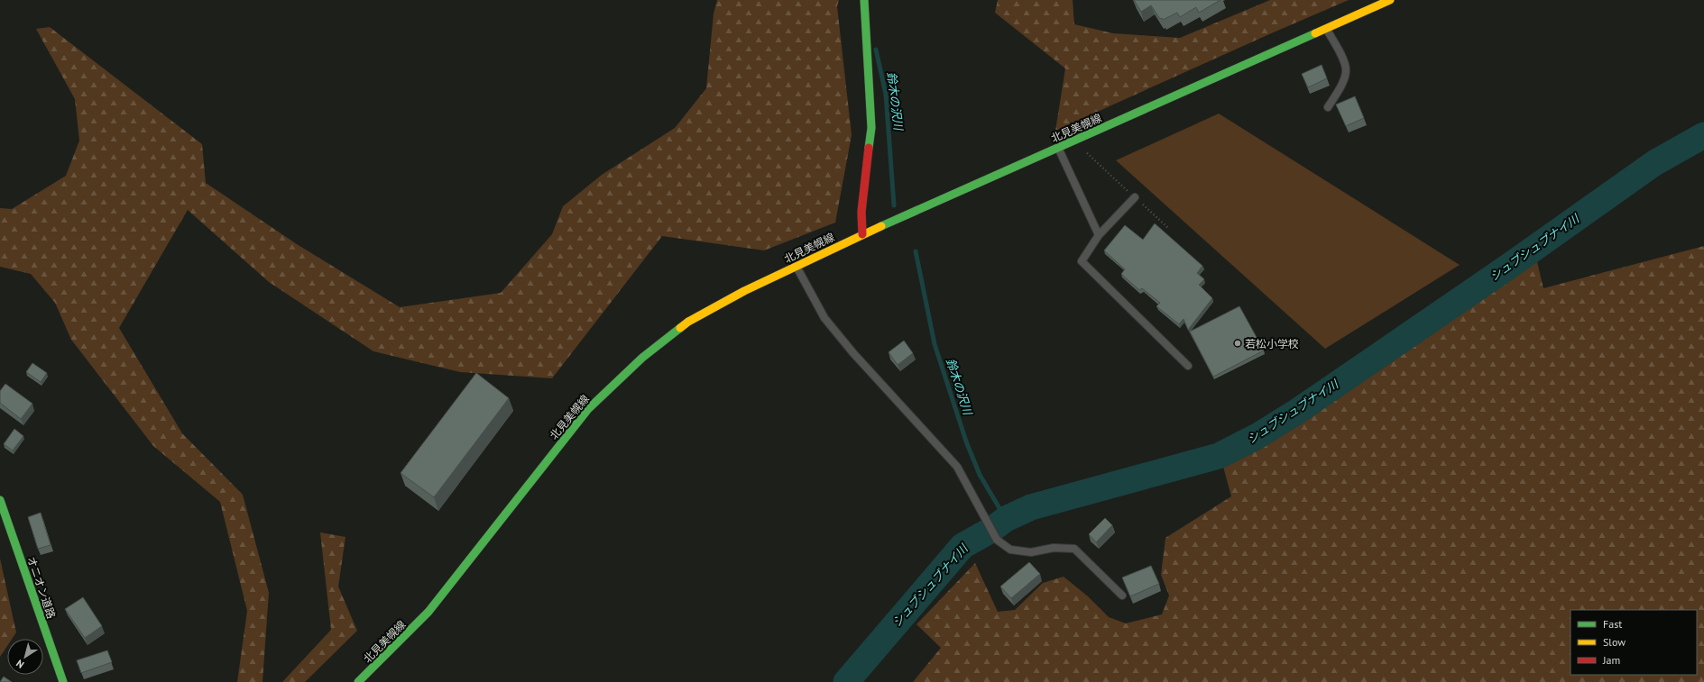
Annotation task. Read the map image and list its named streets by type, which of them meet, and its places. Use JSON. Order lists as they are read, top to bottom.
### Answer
{
  "streets": {
    "main road": ["北見美幌線", "オニオン道路"]
  },
  "water": ["鈴木の沢川", "シュブシュブナイ川"],
  "places": ["若松小学校"],
  "legend": ["Fast", "Slow", "Jam"],
  "north": "bottom left"
}
